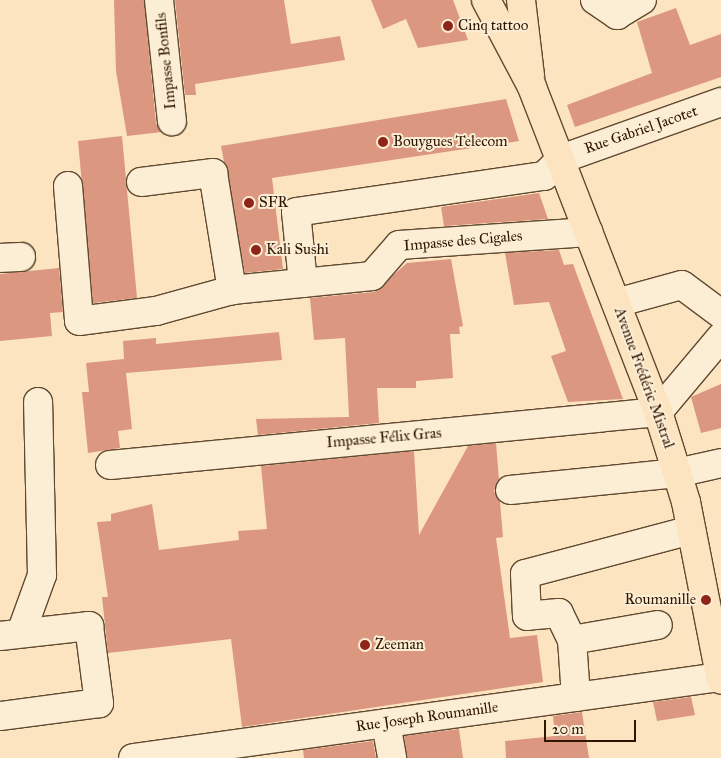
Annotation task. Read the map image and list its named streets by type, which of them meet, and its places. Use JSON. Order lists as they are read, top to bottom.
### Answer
{
  "streets": {
    "main road": ["Avenue Frédéric Mistral"],
    "street": [
      "Impasse Bonfils",
      "Rue Gabriel Jacotet",
      "Impasse des Cigales",
      "Impasse Félix Gras",
      "Rue Joseph Roumanille"
    ]
  },
  "crossings": [
    ["Rue Gabriel Jacotet", "Avenue Frédéric Mistral"],
    ["Impasse des Cigales", "Avenue Frédéric Mistral"],
    ["Avenue Frédéric Mistral", "Impasse Félix Gras"],
    ["Avenue Frédéric Mistral", "Rue Joseph Roumanille"]
  ],
  "places": [
    "Cinq tattoo",
    "Bouygues Telecom",
    "SFR",
    "Kali Sushi",
    "Roumanille",
    "Zeeman"
  ],
  "scale_bar": "20 m"
}
